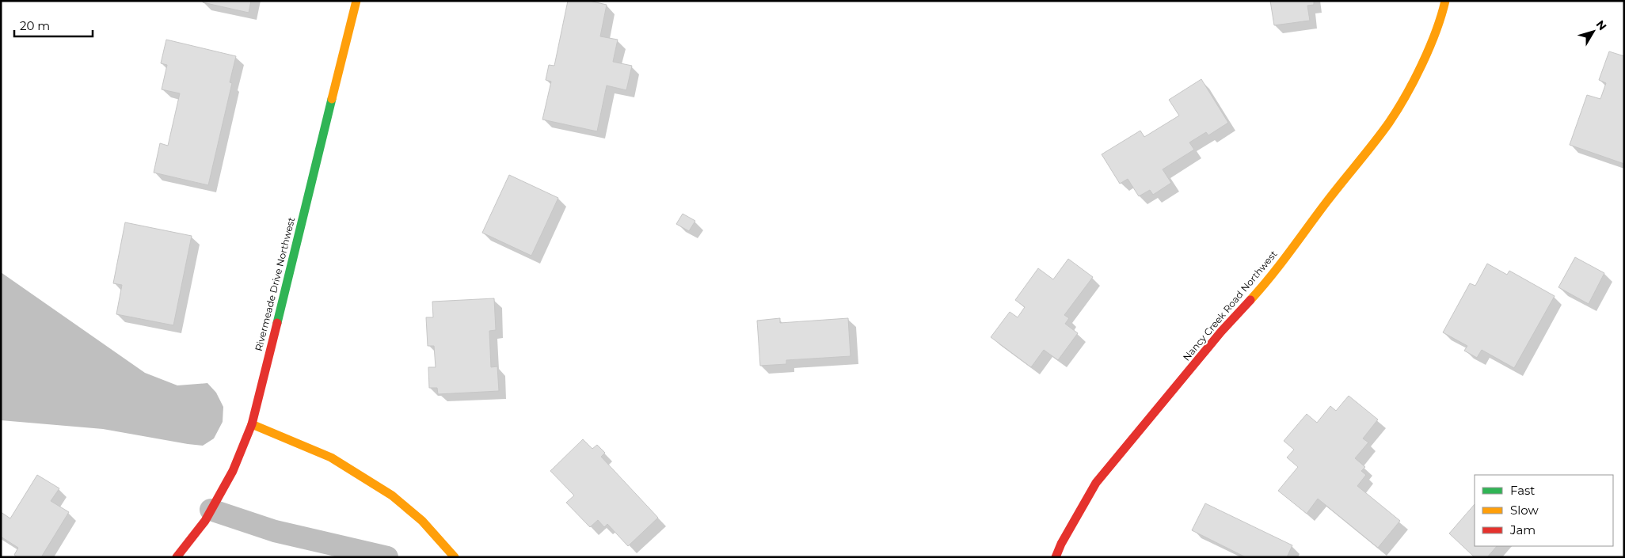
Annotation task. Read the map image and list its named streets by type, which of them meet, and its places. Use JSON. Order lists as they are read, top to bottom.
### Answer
{
  "streets": {
    "street": ["Rivermeade Drive Northwest", "Nancy Creek Road Northwest"]
  },
  "legend": ["Fast", "Slow", "Jam"],
  "scale_bar": "20 m",
  "north": "top right"
}
